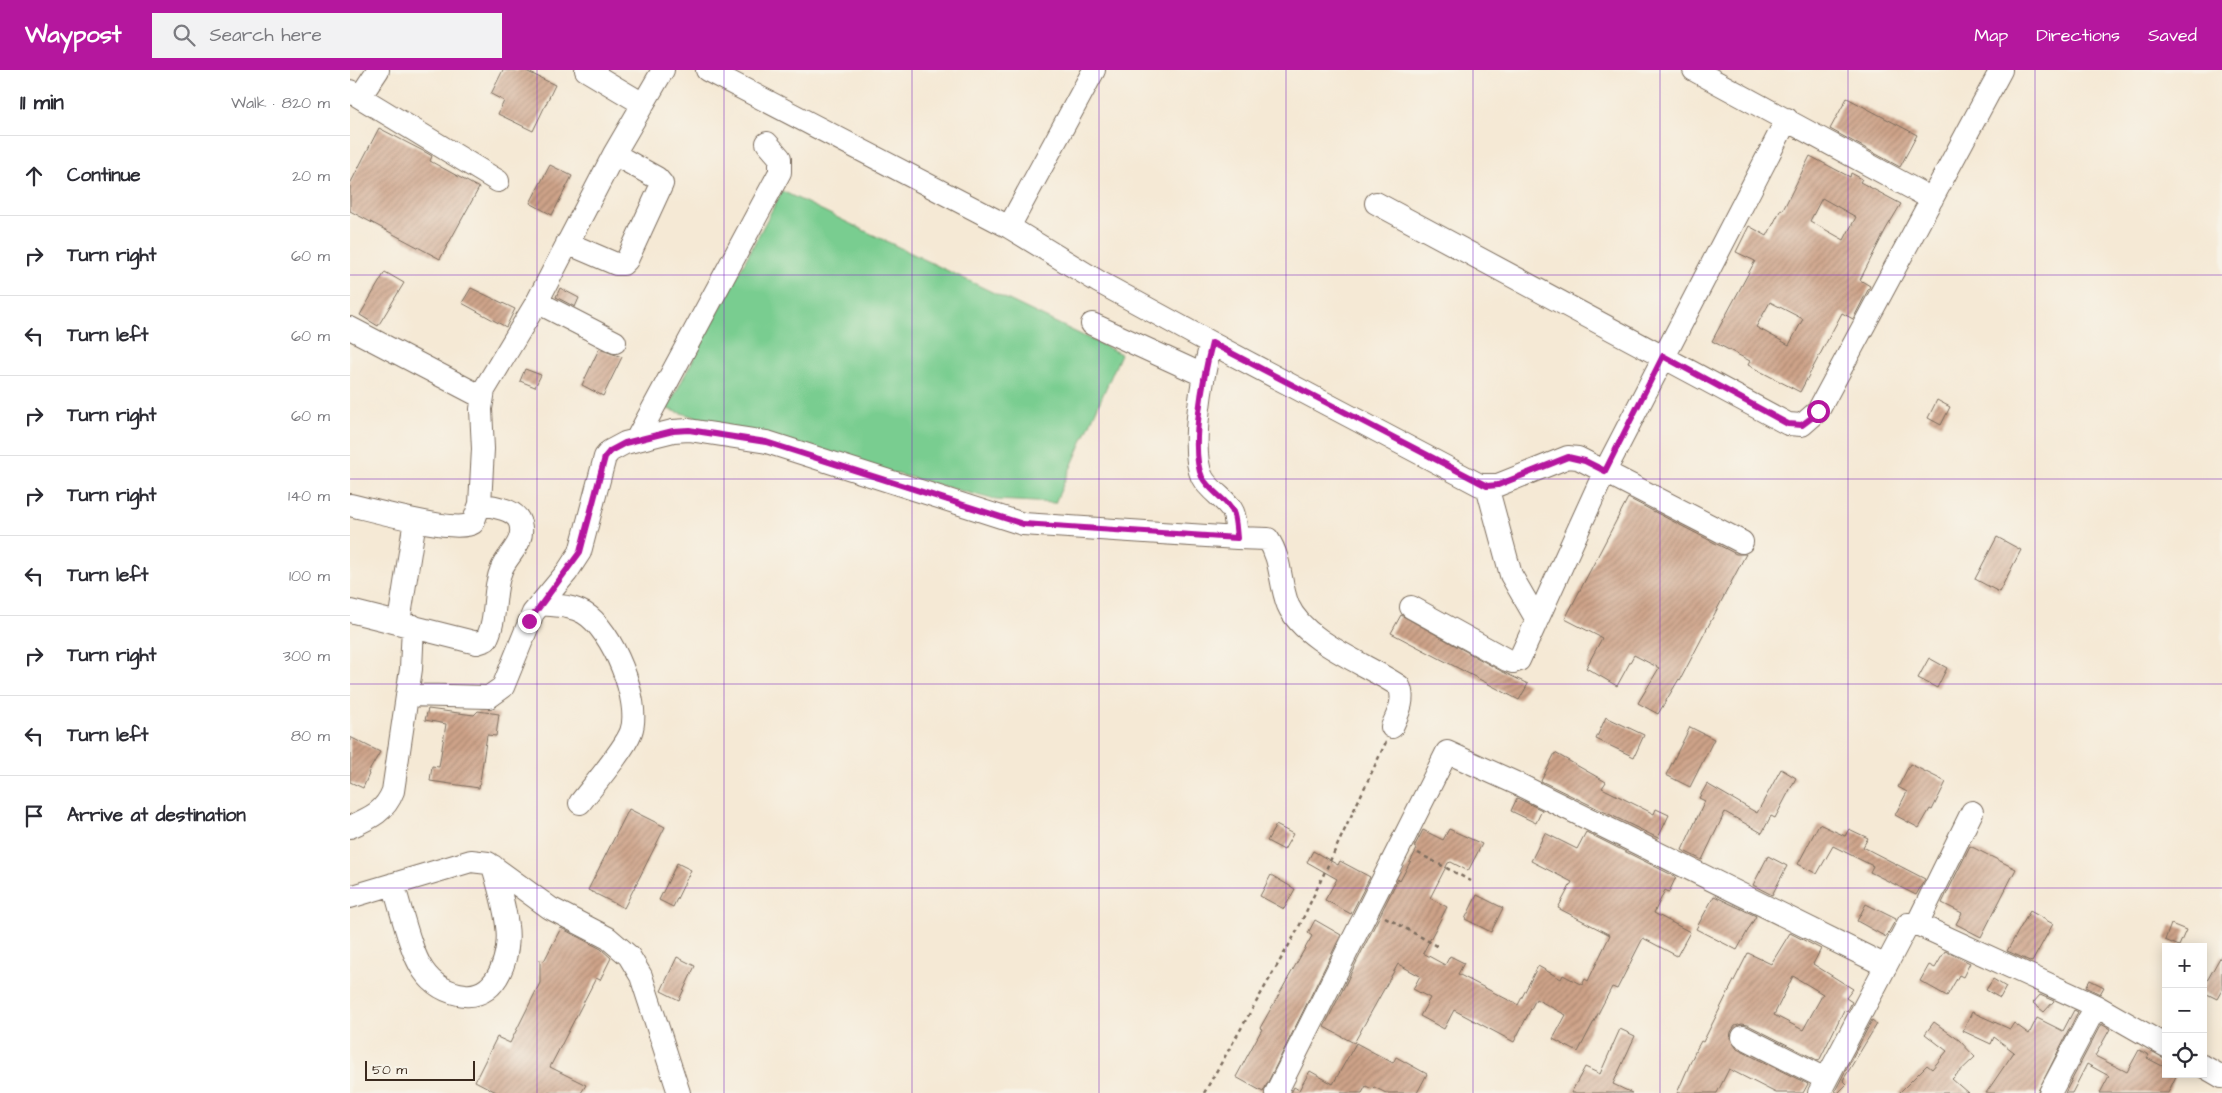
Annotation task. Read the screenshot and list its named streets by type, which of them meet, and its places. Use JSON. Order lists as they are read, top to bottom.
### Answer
{
  "scale_bar": "50 m",
  "page": {
    "header": "Waypost",
    "search": "Search here",
    "nav": ["Map", "Directions", "Saved"],
    "heading": ["11 min", "Walk · 820 m"],
    "list": [
      ["Continue", "20 m"],
      ["Turn right", "60 m"],
      ["Turn left", "60 m"],
      ["Turn right", "60 m"],
      ["Turn right", "140 m"],
      ["Turn left", "100 m"],
      ["Turn right", "300 m"],
      ["Turn left", "80 m"],
      "Arrive at destination"
    ],
    "map_buttons": ["+", "−"],
    "scale": "50 m"
  }
}
